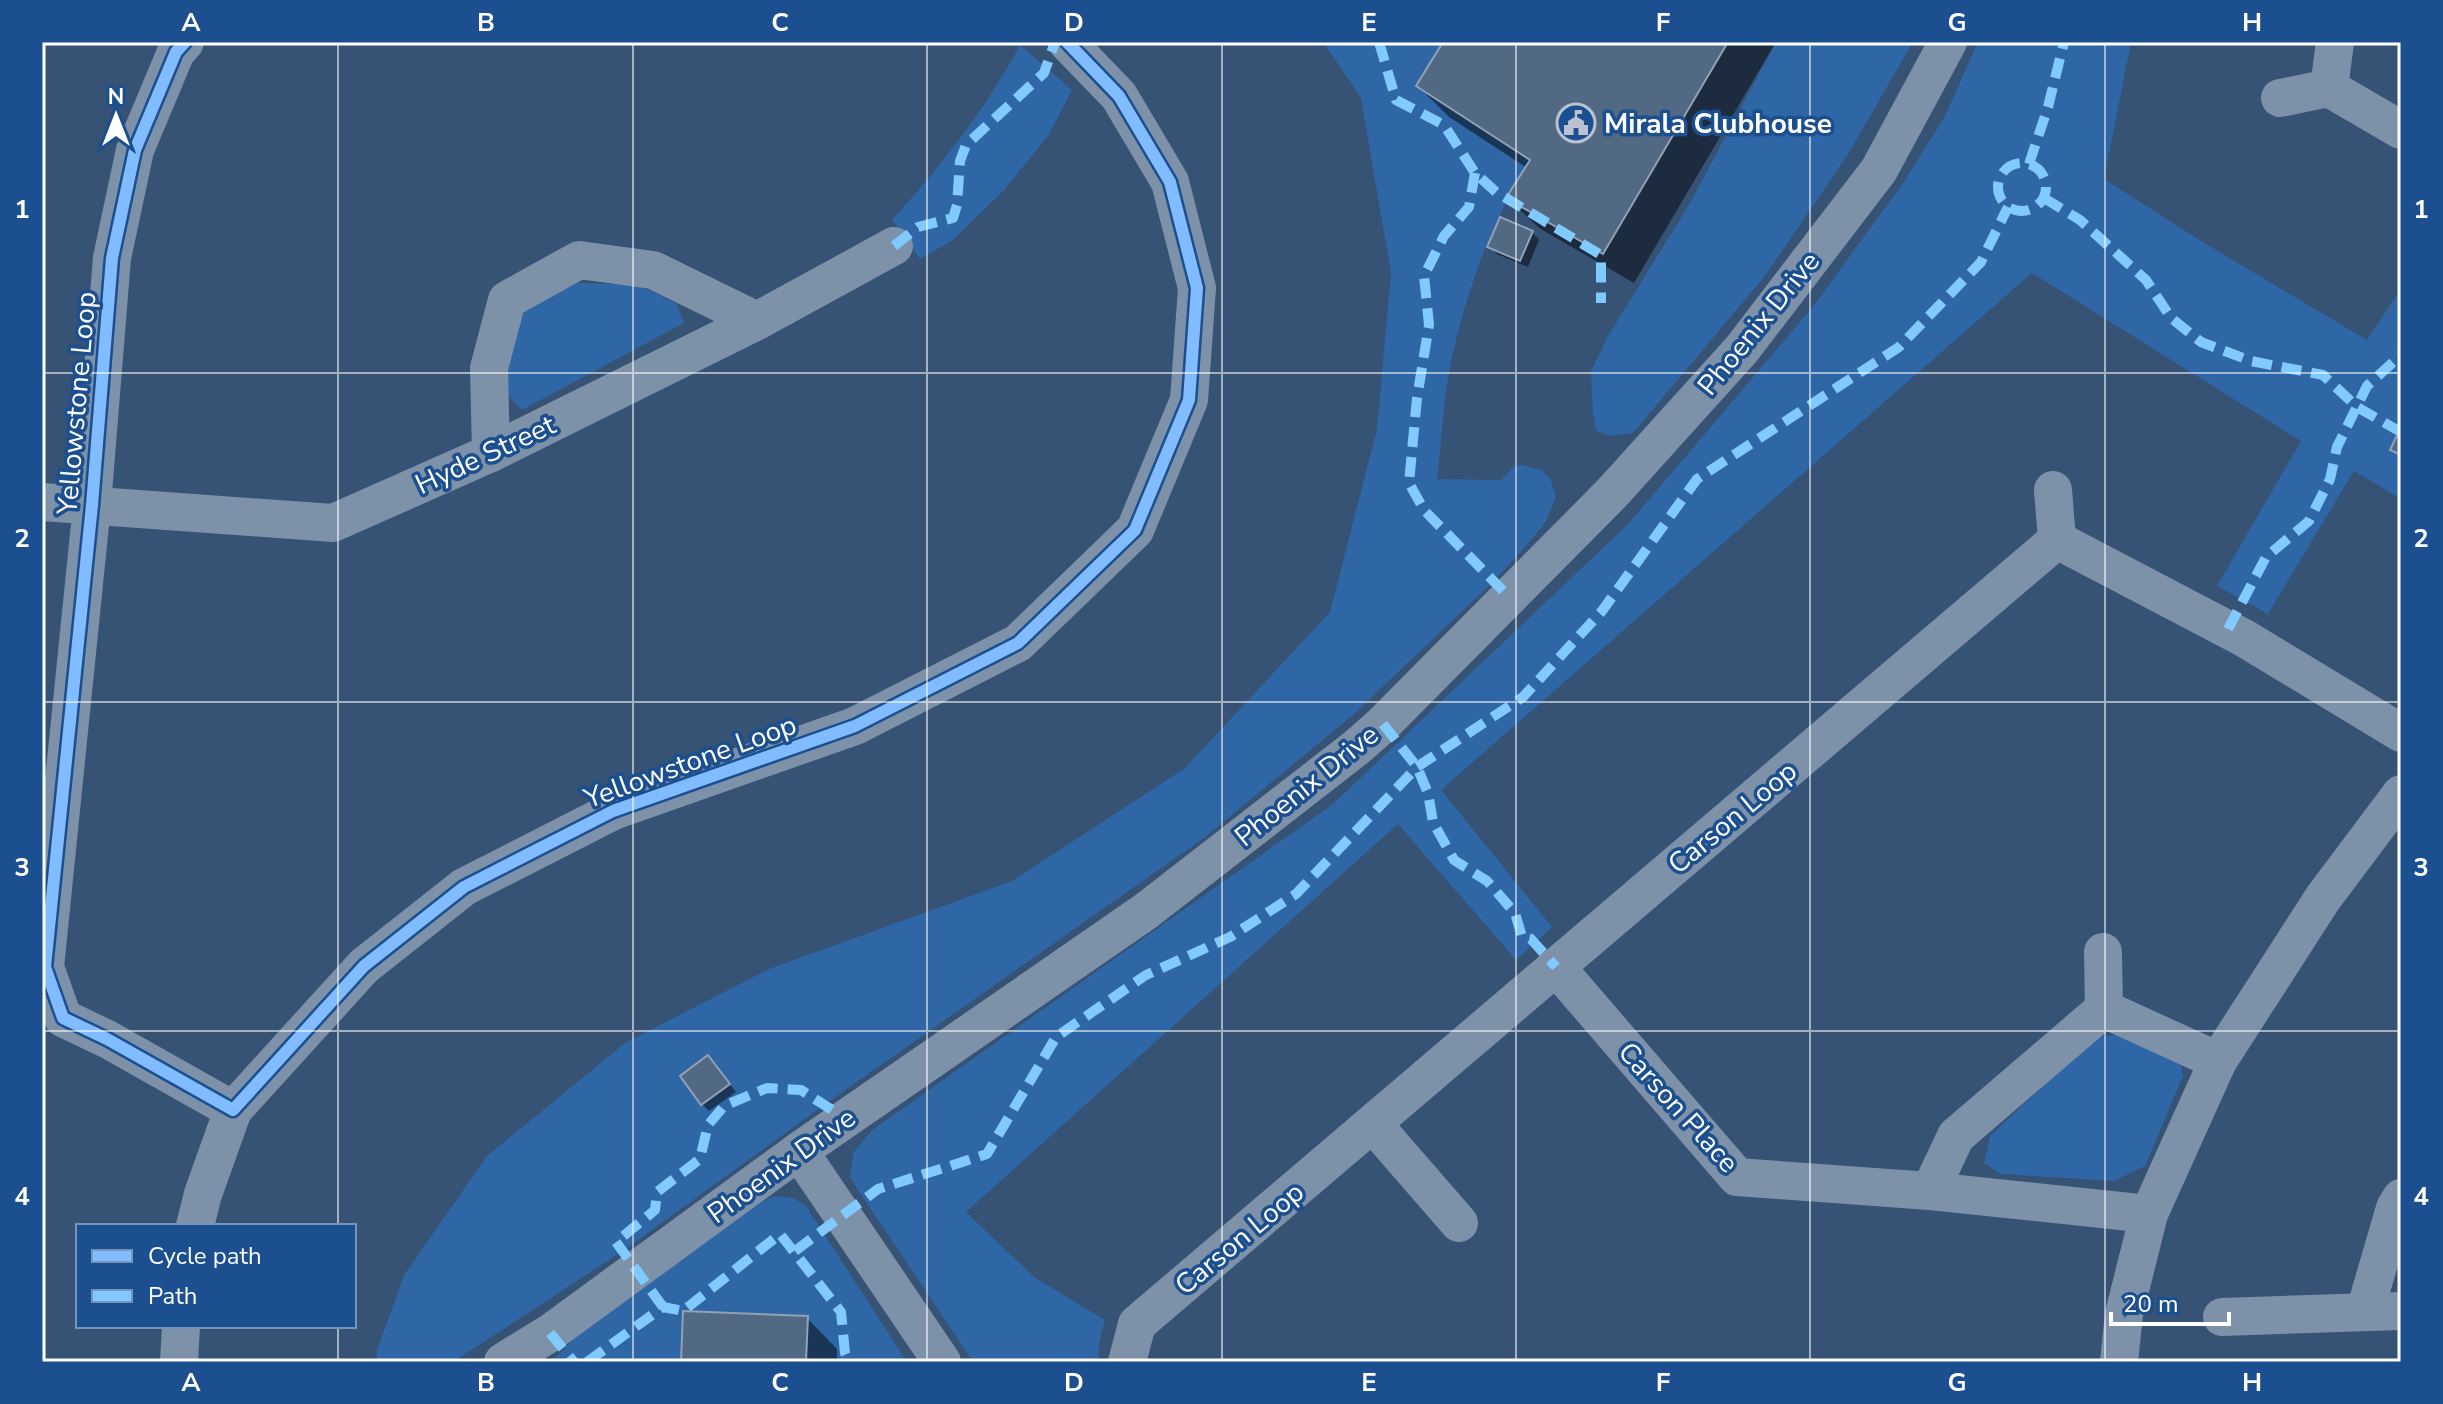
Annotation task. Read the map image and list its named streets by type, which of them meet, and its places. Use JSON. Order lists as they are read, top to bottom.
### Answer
{
  "streets": {
    "street": [
      "Phoenix Drive",
      "Yellowstone Loop",
      "Hyde Street",
      "Carson Loop",
      "Carson Place"
    ]
  },
  "crossings": [
    ["Yellowstone Loop", "Hyde Street"],
    ["Carson Loop", "Carson Place"]
  ],
  "places": {
    "public building": ["Mirala Clubhouse"]
  },
  "legend": ["Cycle path", "Path"],
  "scale_bar": "20 m",
  "north": "top",
  "grid": {
    "columns": [
      "A",
      "B",
      "C",
      "D",
      "E",
      "F",
      "G",
      "H"
    ],
    "rows": [
      "1",
      "2",
      "3",
      "4"
    ]
  }
}
